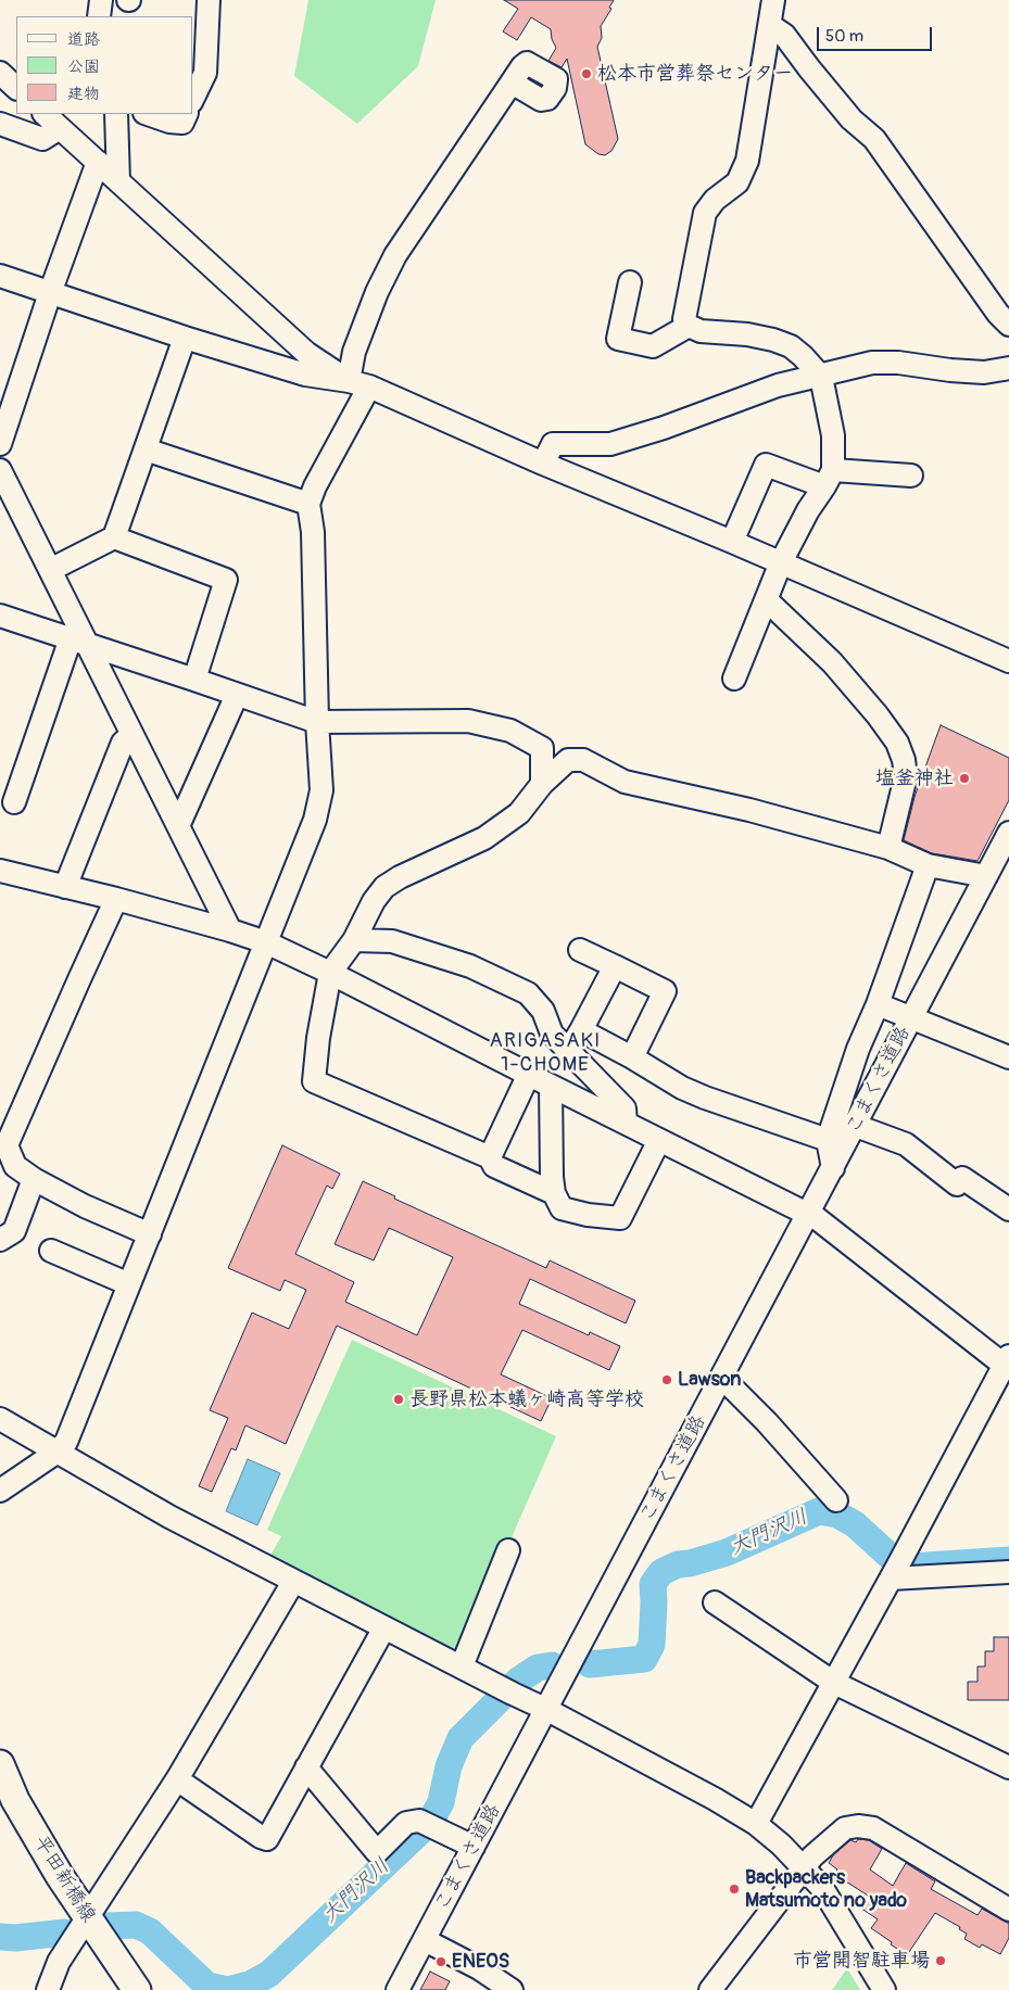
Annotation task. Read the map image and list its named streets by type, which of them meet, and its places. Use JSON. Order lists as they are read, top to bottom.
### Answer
{
  "streets": {
    "main road": ["平田新橋線"],
    "street": ["こまくさ道路"]
  },
  "districts": ["ARIGASAKI 1-CHOME"],
  "water": ["大門沢川"],
  "places": [
    "松本市営葬祭センター",
    "塩釜神社",
    "Lawson",
    "長野県松本蟻ヶ崎高等学校",
    "Backpackers Matsumoto no yado",
    "市営開智駐車場",
    "ENEOS"
  ],
  "legend": ["道路", "公園", "建物"],
  "scale_bar": "50 m"
}
